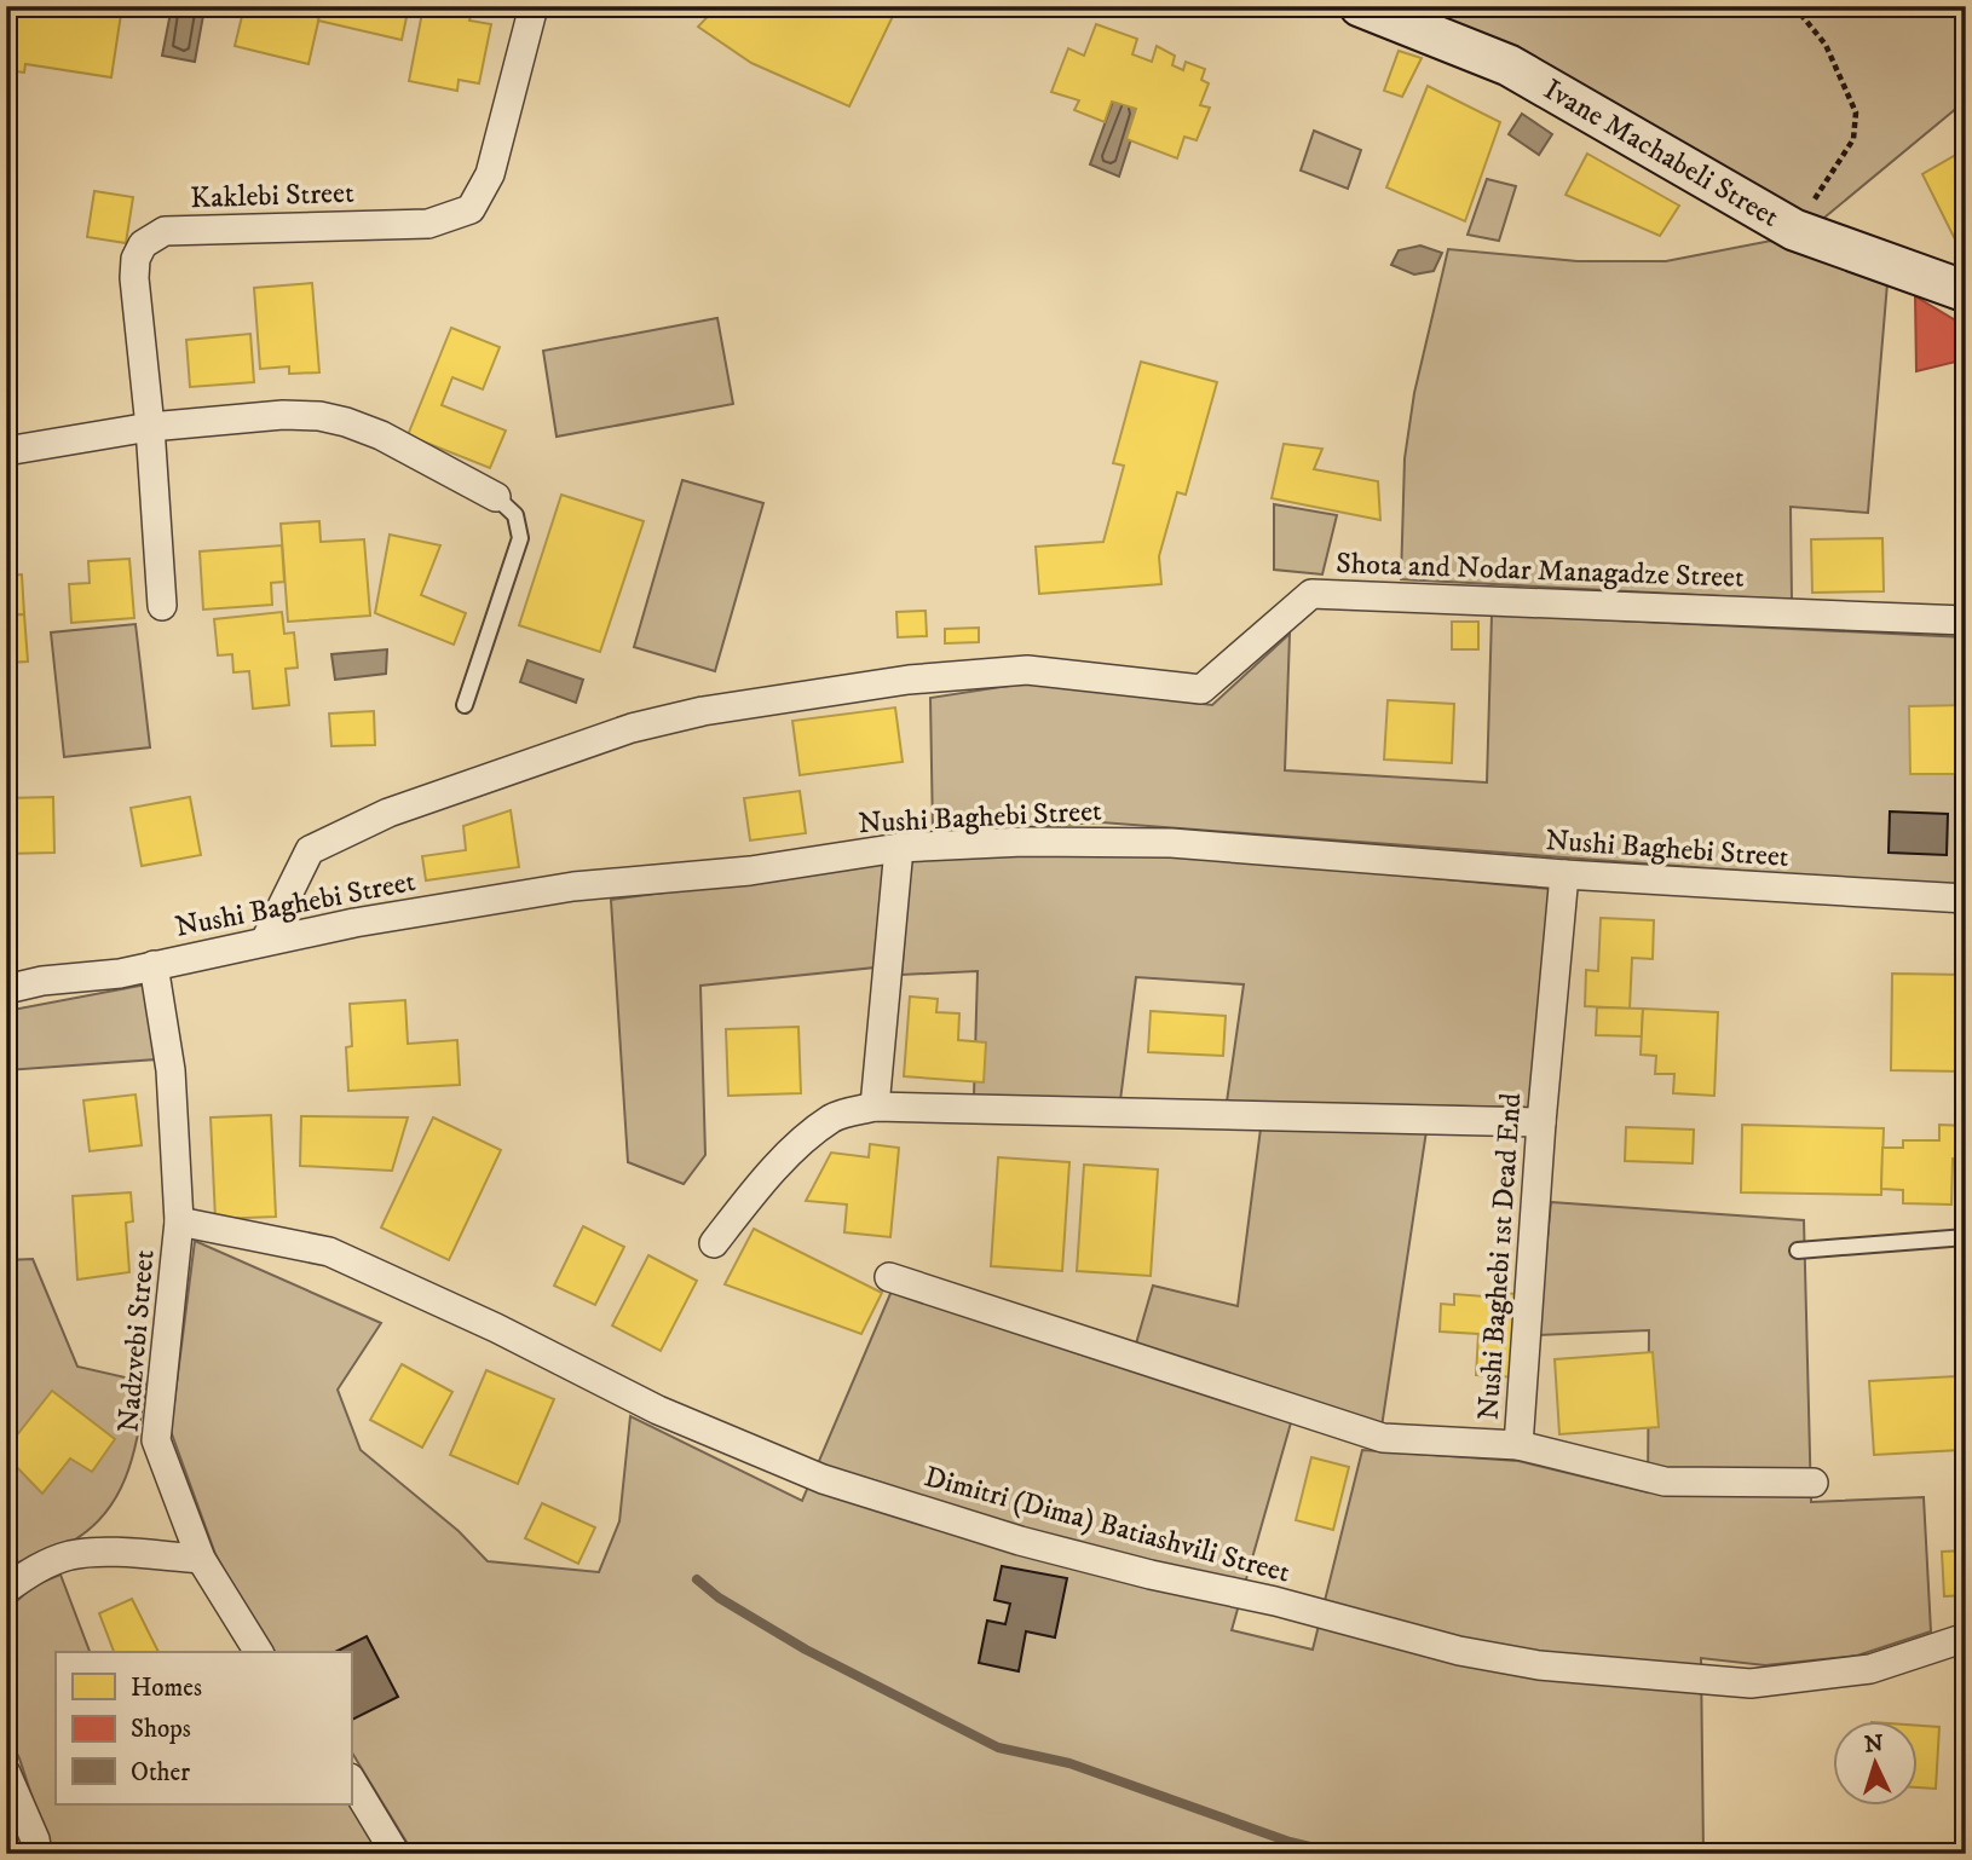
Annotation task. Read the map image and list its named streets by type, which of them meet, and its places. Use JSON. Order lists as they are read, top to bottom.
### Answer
{
  "streets": {
    "street": [
      "Ivane Machabeli Street",
      "Kaklebi Street",
      "Shota and Nodar Managadze Street",
      "Nushi Baghebi Street",
      "Nushi Baghebi 1st Dead End",
      "Nadzvebi Street",
      "Dimitri (Dima) Batiashvili Street"
    ]
  },
  "crossings": [
    ["Shota and Nodar Managadze Street", "Nushi Baghebi Street"],
    ["Nushi Baghebi Street", "Nushi Baghebi 1st Dead End"],
    ["Nadzvebi Street", "Dimitri (Dima) Batiashvili Street"]
  ],
  "legend": ["Homes", "Shops", "Other"],
  "north": "top"
}
